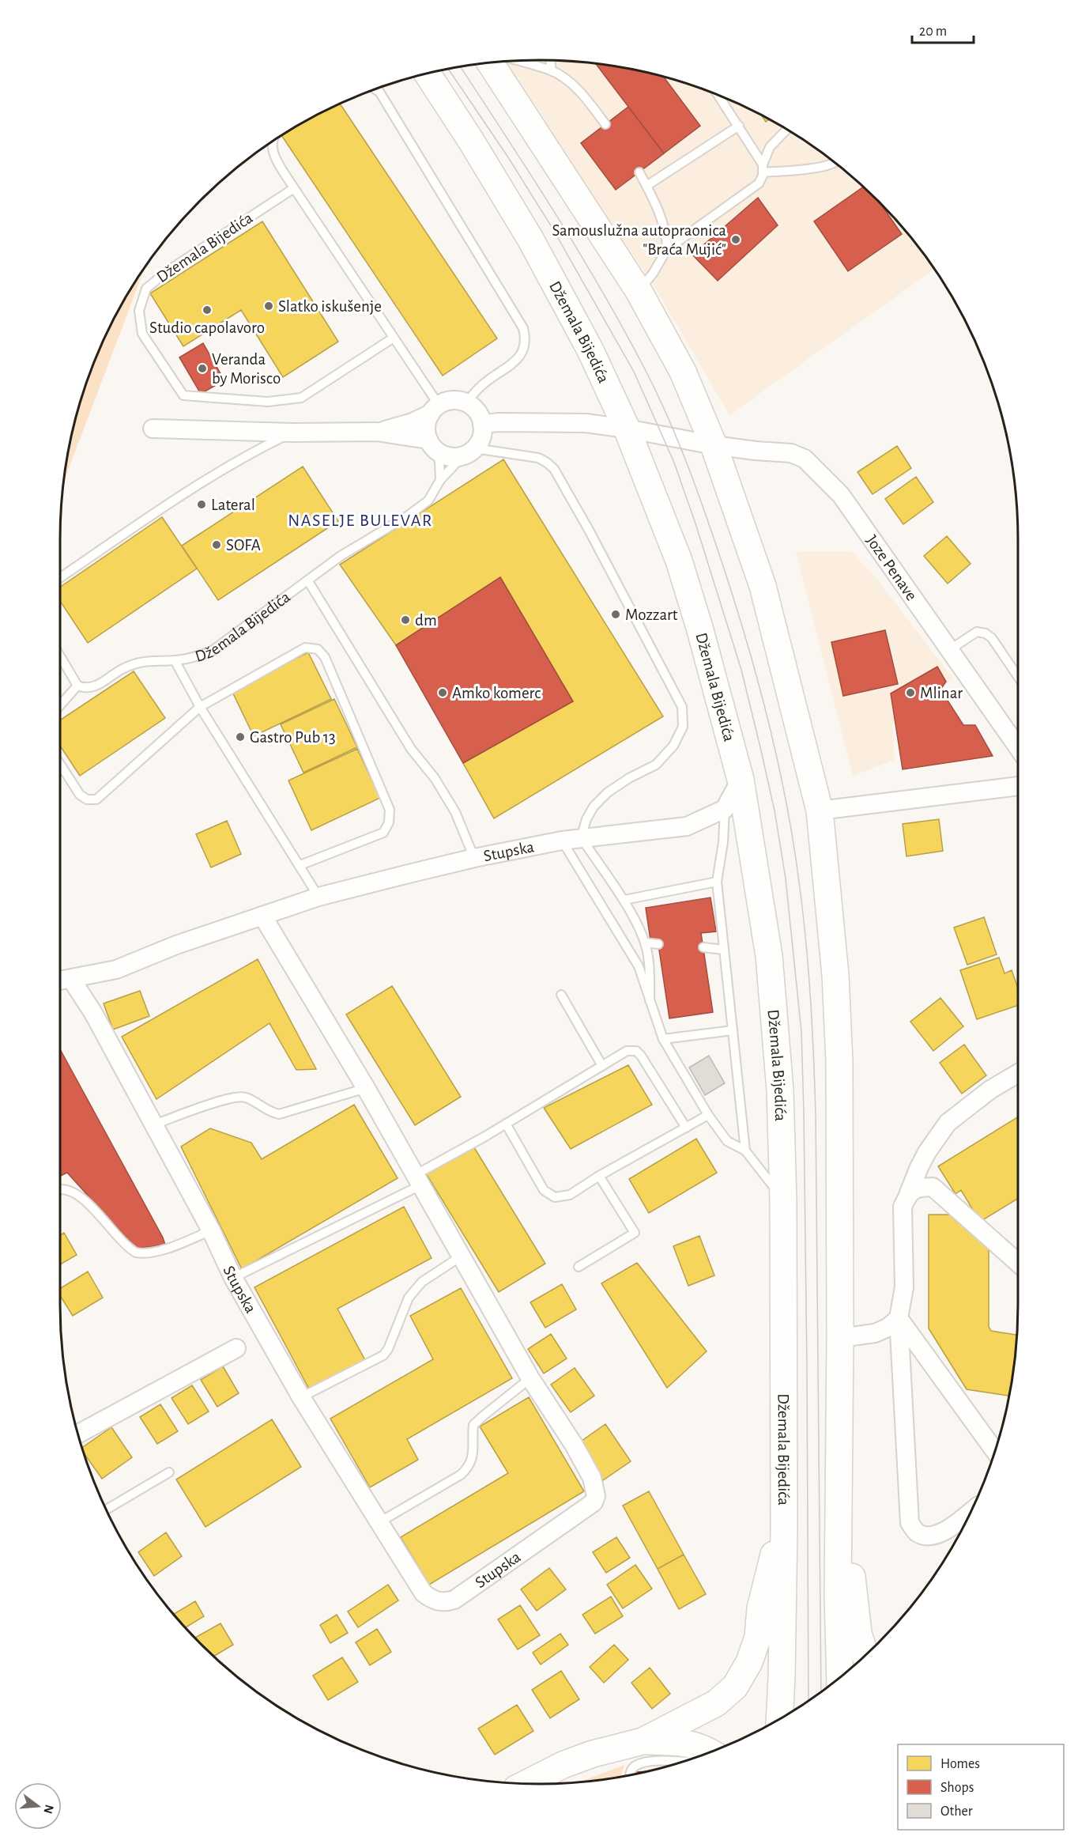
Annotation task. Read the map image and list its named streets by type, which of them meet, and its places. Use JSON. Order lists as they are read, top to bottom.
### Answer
{
  "streets": {
    "main road": ["Džemala Bijedića"],
    "street": ["Joze Penave", "Stupska"]
  },
  "crossings": [
    ["Džemala Bijedića", "Stupska"]
  ],
  "districts": ["NASELJE BULEVAR"],
  "places": [
    "Samouslužna autopraonica \"Braća Mujić\"",
    "Slatko iskušenje",
    "Studio capolavoro",
    "Veranda by Morisco",
    "Lateral",
    "SOFA",
    "Mozzart",
    "dm",
    "Amko komerc",
    "Mlinar",
    "Gastro Pub 13"
  ],
  "legend": ["Homes", "Shops", "Other"],
  "scale_bar": "20 m",
  "north": "right"
}
